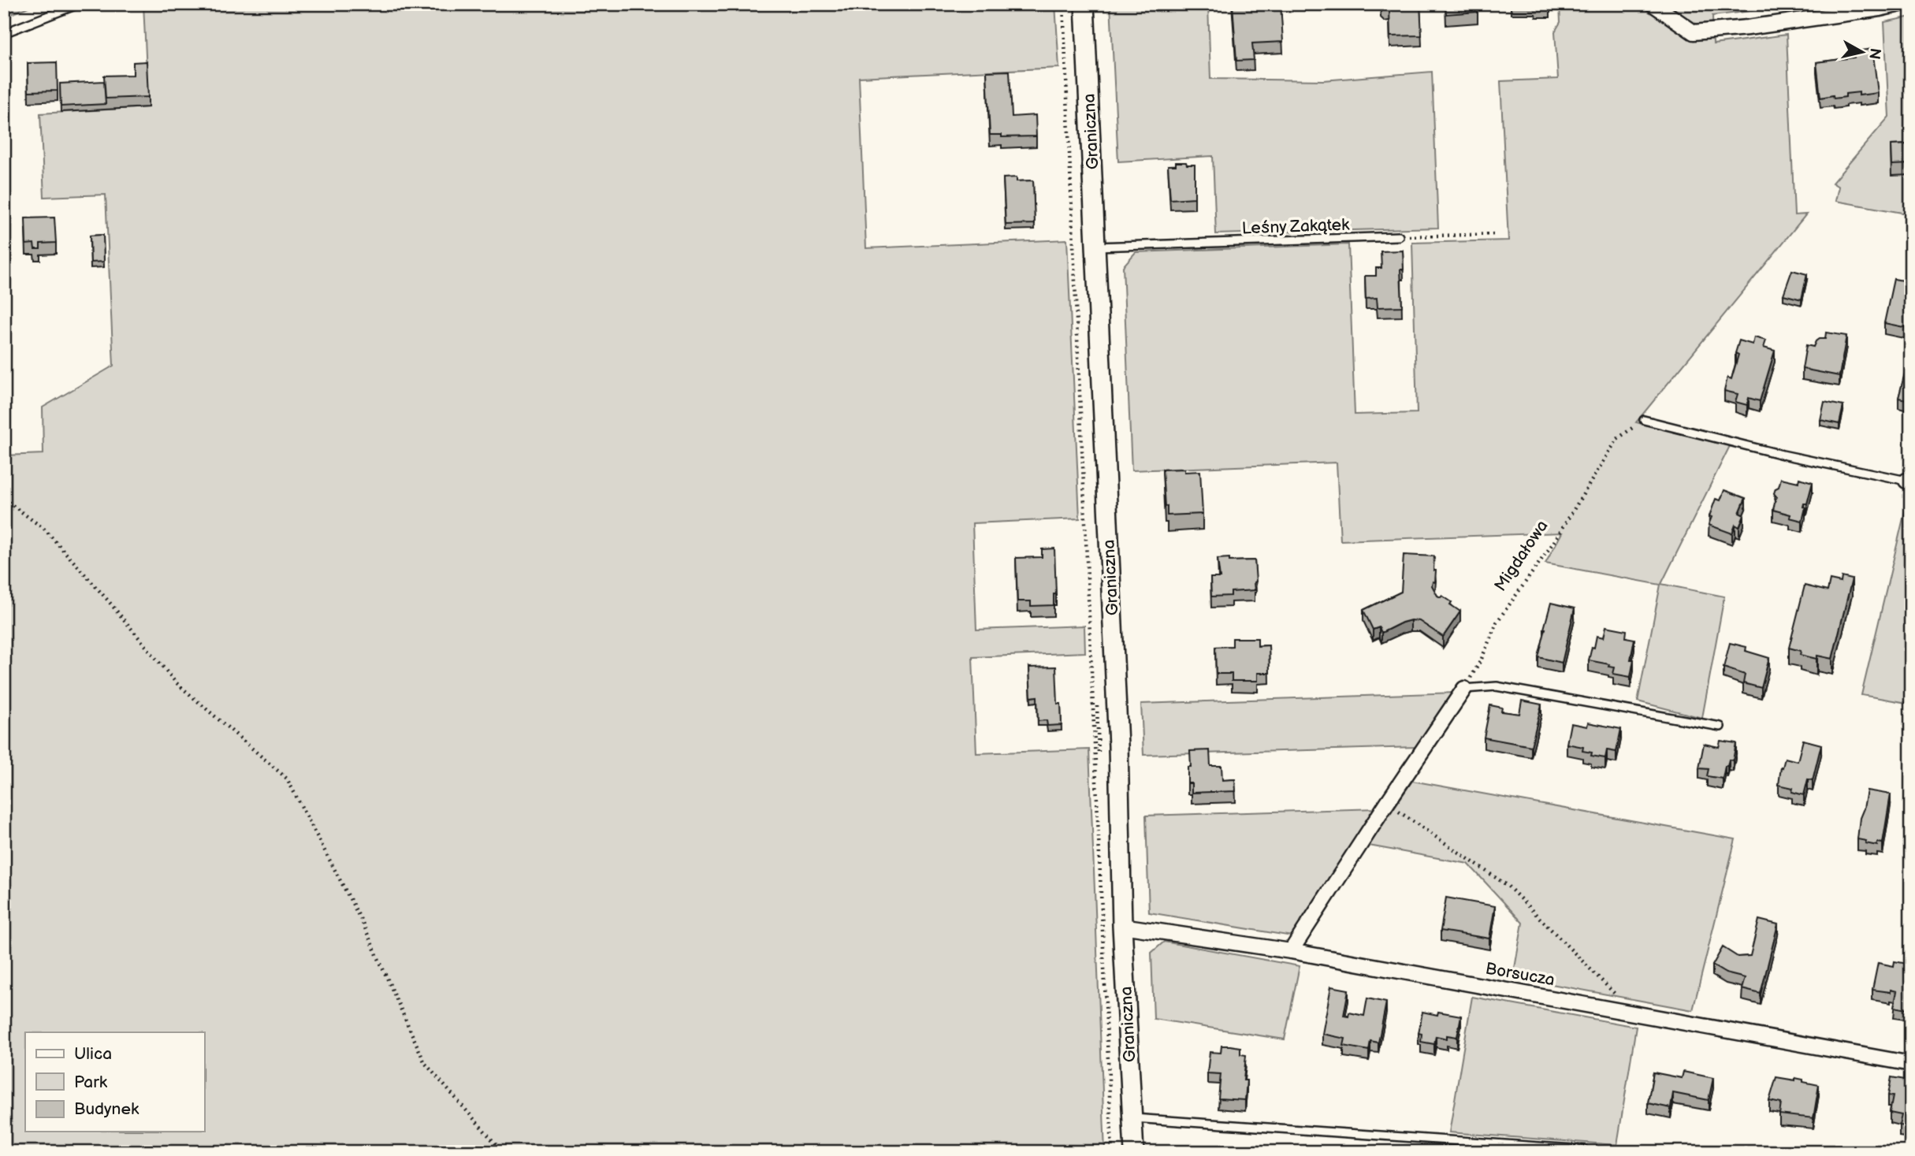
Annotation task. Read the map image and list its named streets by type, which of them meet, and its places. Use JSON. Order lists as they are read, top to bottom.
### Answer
{
  "streets": {
    "street": ["Graniczna", "Borsucza"],
    "lane": ["Leśny Zakątek"],
    "path": ["Migdałowa"]
  },
  "crossings": [
    ["Graniczna", "Leśny Zakątek"],
    ["Graniczna", "Borsucza"]
  ],
  "legend": ["Ulica", "Park", "Budynek"],
  "north": "right"
}
